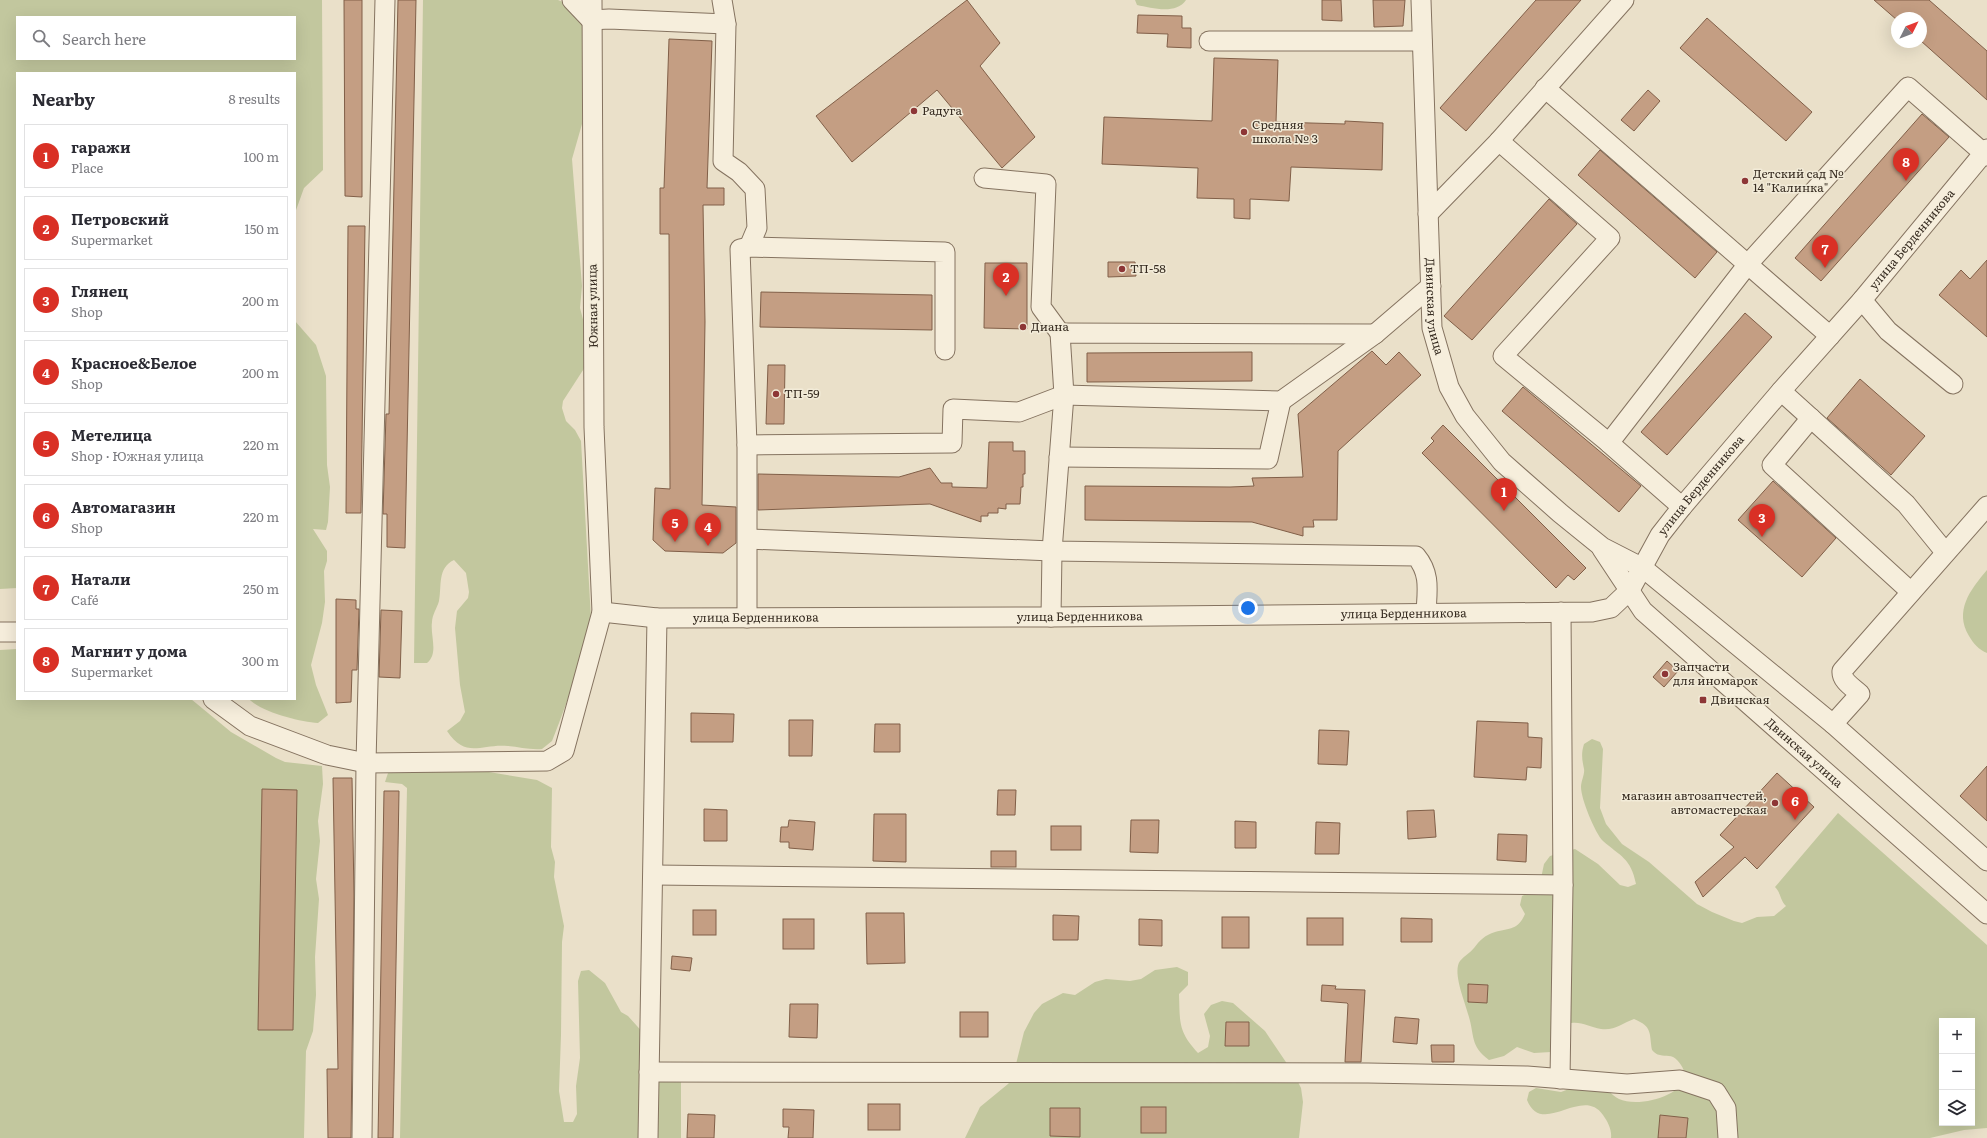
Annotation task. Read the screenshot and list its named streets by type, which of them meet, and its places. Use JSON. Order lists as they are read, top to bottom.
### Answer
{
  "streets": {
    "street": ["улица Берденникова", "Южная улица", "Двинская улица"]
  },
  "crossings": [
    ["улица Берденникова", "Южная улица"],
    ["улица Берденникова", "Двинская улица"]
  ],
  "places": {
    "other": [
      "Радуга",
      "Средняя школа № 3",
      "Детский сад № 14 \"Калинка\"",
      "ТП-58",
      "Диана",
      "ТП-59",
      "Запчасти для иномарок",
      "магазин автозапчестей, автомастерская"
    ],
    "transit": ["Двинская"]
  },
  "north": "top right",
  "page": {
    "search": "Search here",
    "heading": ["Nearby", "8 results"],
    "list": [
      {
        "mark": "1",
        "name": "гаражи",
        "note": "Place",
        "value": "100 m"
      },
      {
        "mark": "2",
        "name": "Петровский",
        "note": "Supermarket",
        "value": "150 m"
      },
      {
        "mark": "3",
        "name": "Глянец",
        "note": "Shop",
        "value": "200 m"
      },
      {
        "mark": "4",
        "name": "Красное&Белое",
        "note": "Shop",
        "value": "200 m"
      },
      {
        "mark": "5",
        "name": "Метелица",
        "note": "Shop · Южная улица",
        "value": "220 m"
      },
      {
        "mark": "6",
        "name": "Автомагазин",
        "note": "Shop",
        "value": "220 m"
      },
      {
        "mark": "7",
        "name": "Натали",
        "note": "Café",
        "value": "250 m"
      },
      {
        "mark": "8",
        "name": "Магнит у дома",
        "note": "Supermarket",
        "value": "300 m"
      }
    ],
    "pins": [
      "8",
      "7",
      "2",
      "1",
      "3",
      "5",
      "4",
      "6"
    ],
    "map_buttons": ["+", "−"]
  }
}
